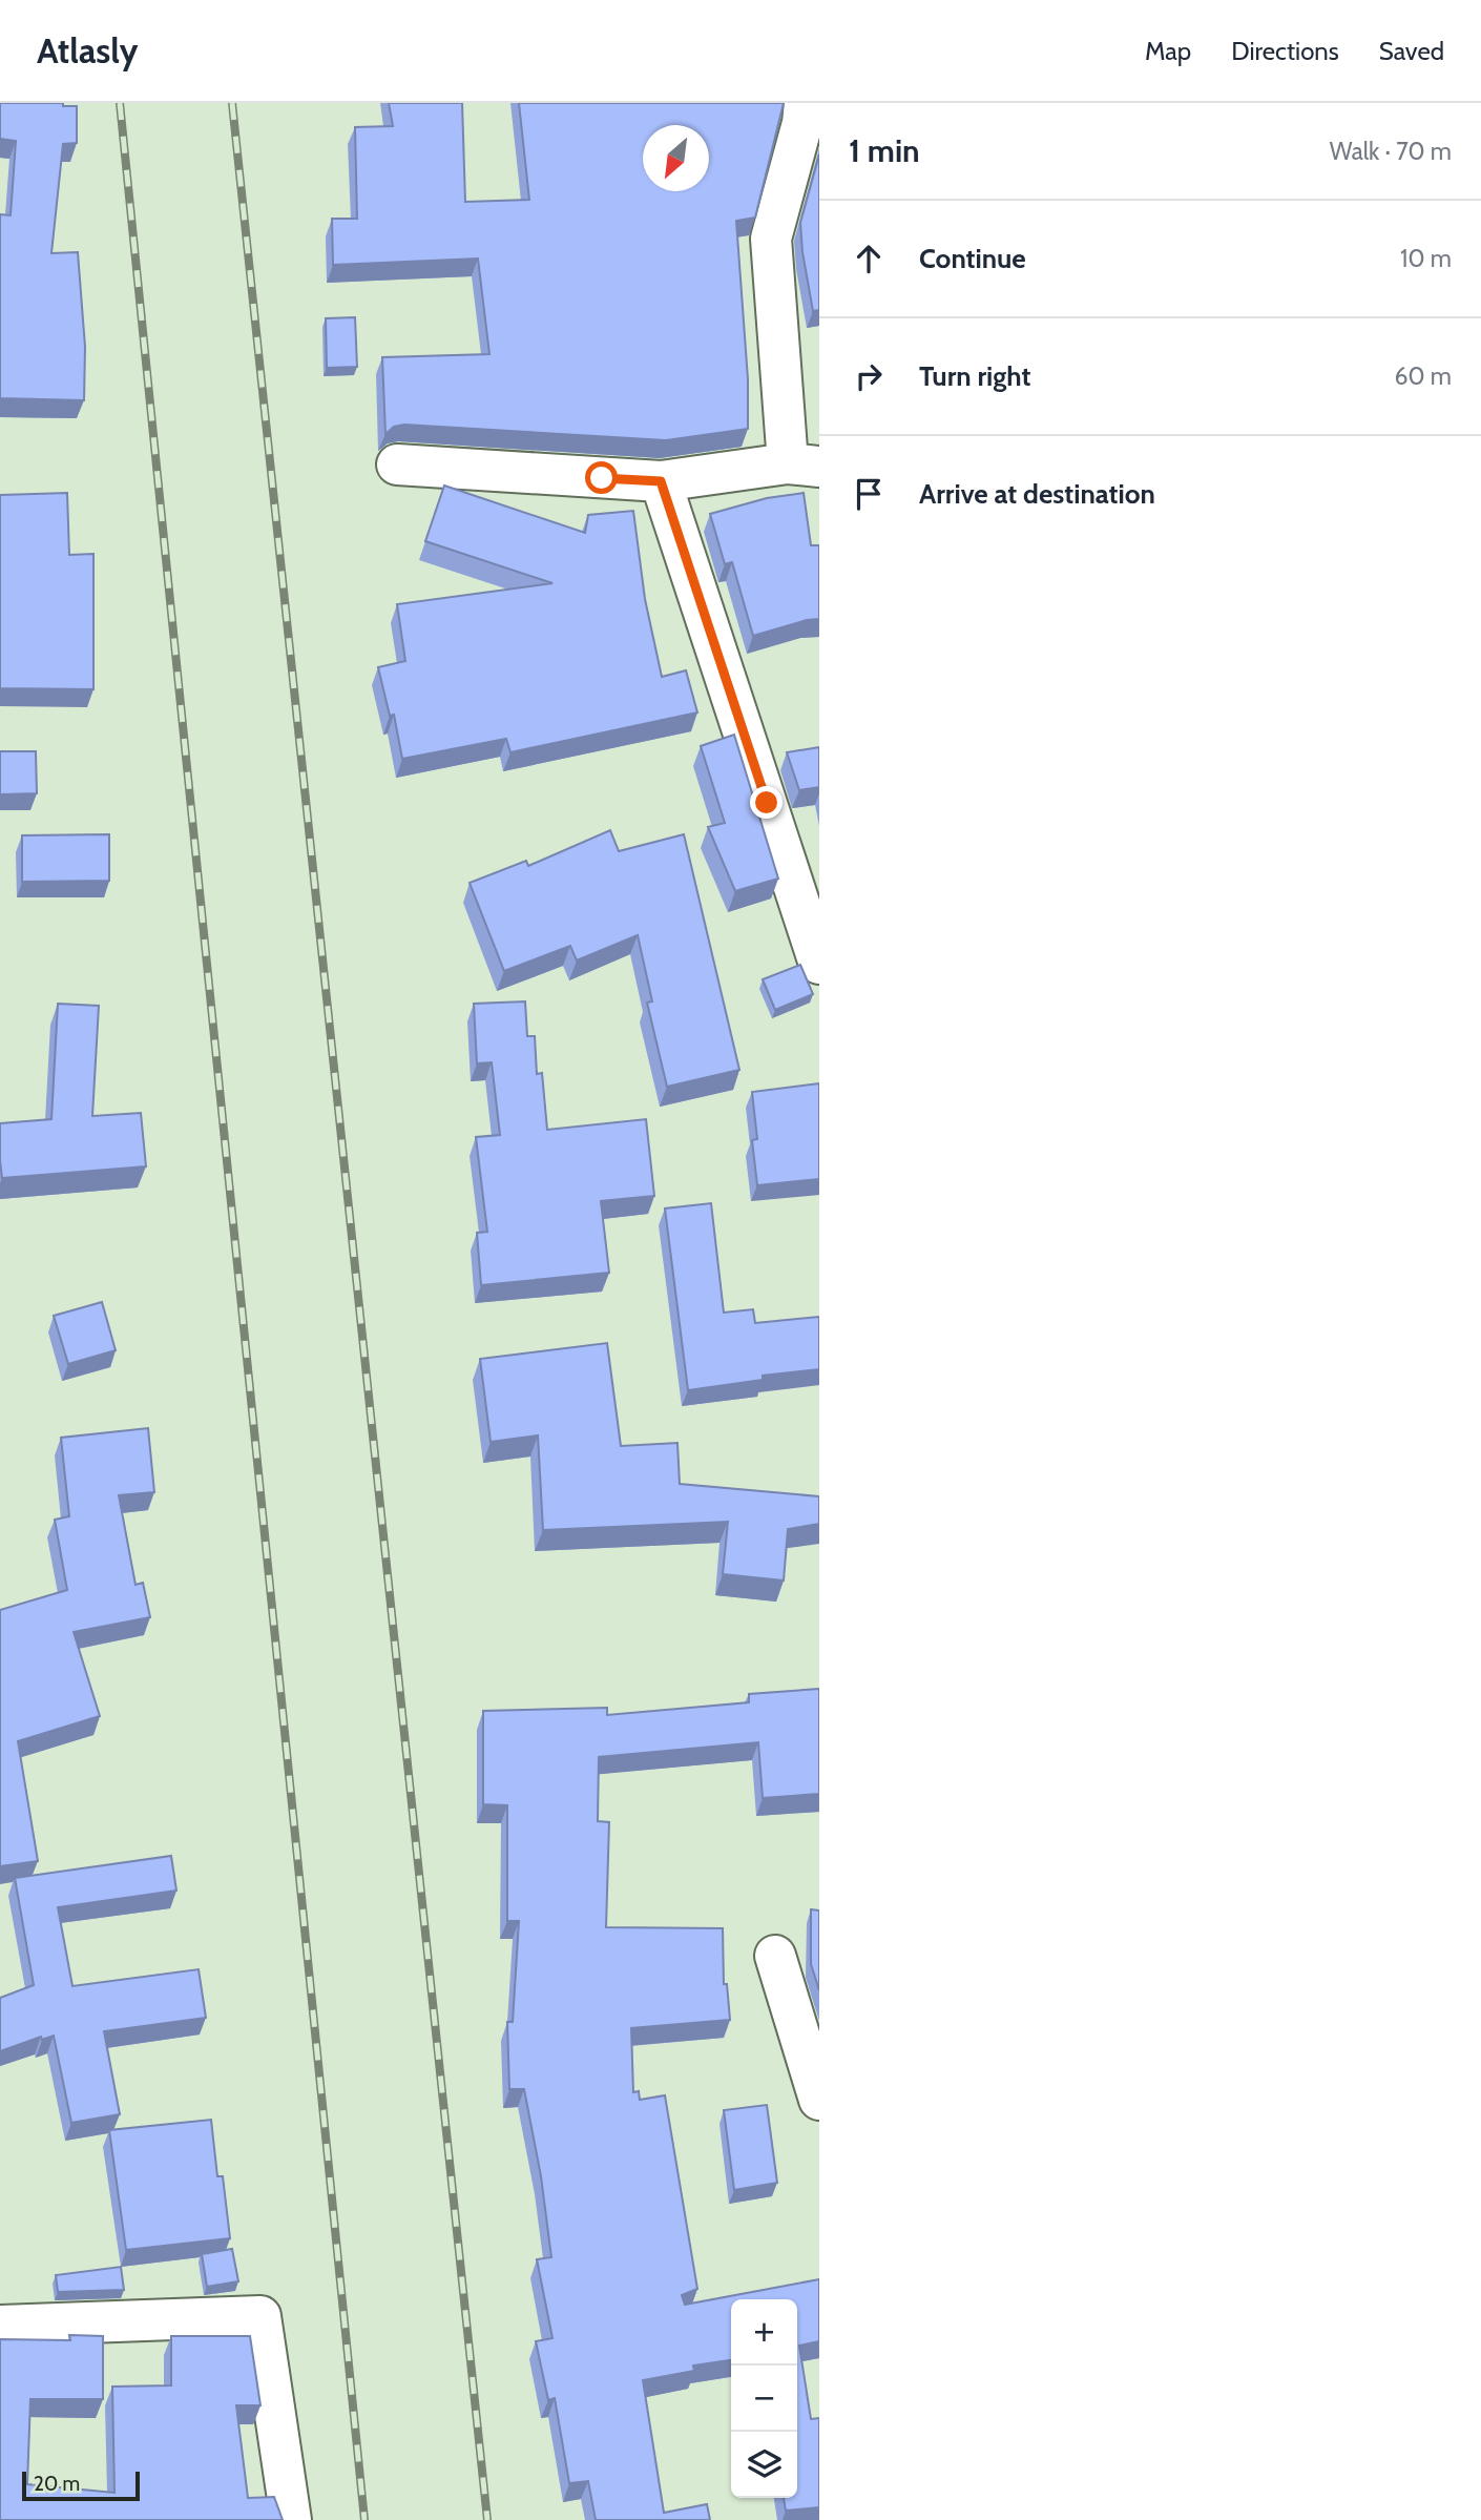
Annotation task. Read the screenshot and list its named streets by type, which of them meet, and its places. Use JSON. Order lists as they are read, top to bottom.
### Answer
{
  "scale_bar": "20 m",
  "north": "bottom left",
  "page": {
    "header": "Atlasly",
    "nav": ["Map", "Directions", "Saved"],
    "heading": ["1 min", "Walk · 70 m"],
    "list": [
      ["Continue", "10 m"],
      ["Turn right", "60 m"],
      "Arrive at destination"
    ],
    "map_buttons": ["+", "−"],
    "scale": "20 m"
  }
}
